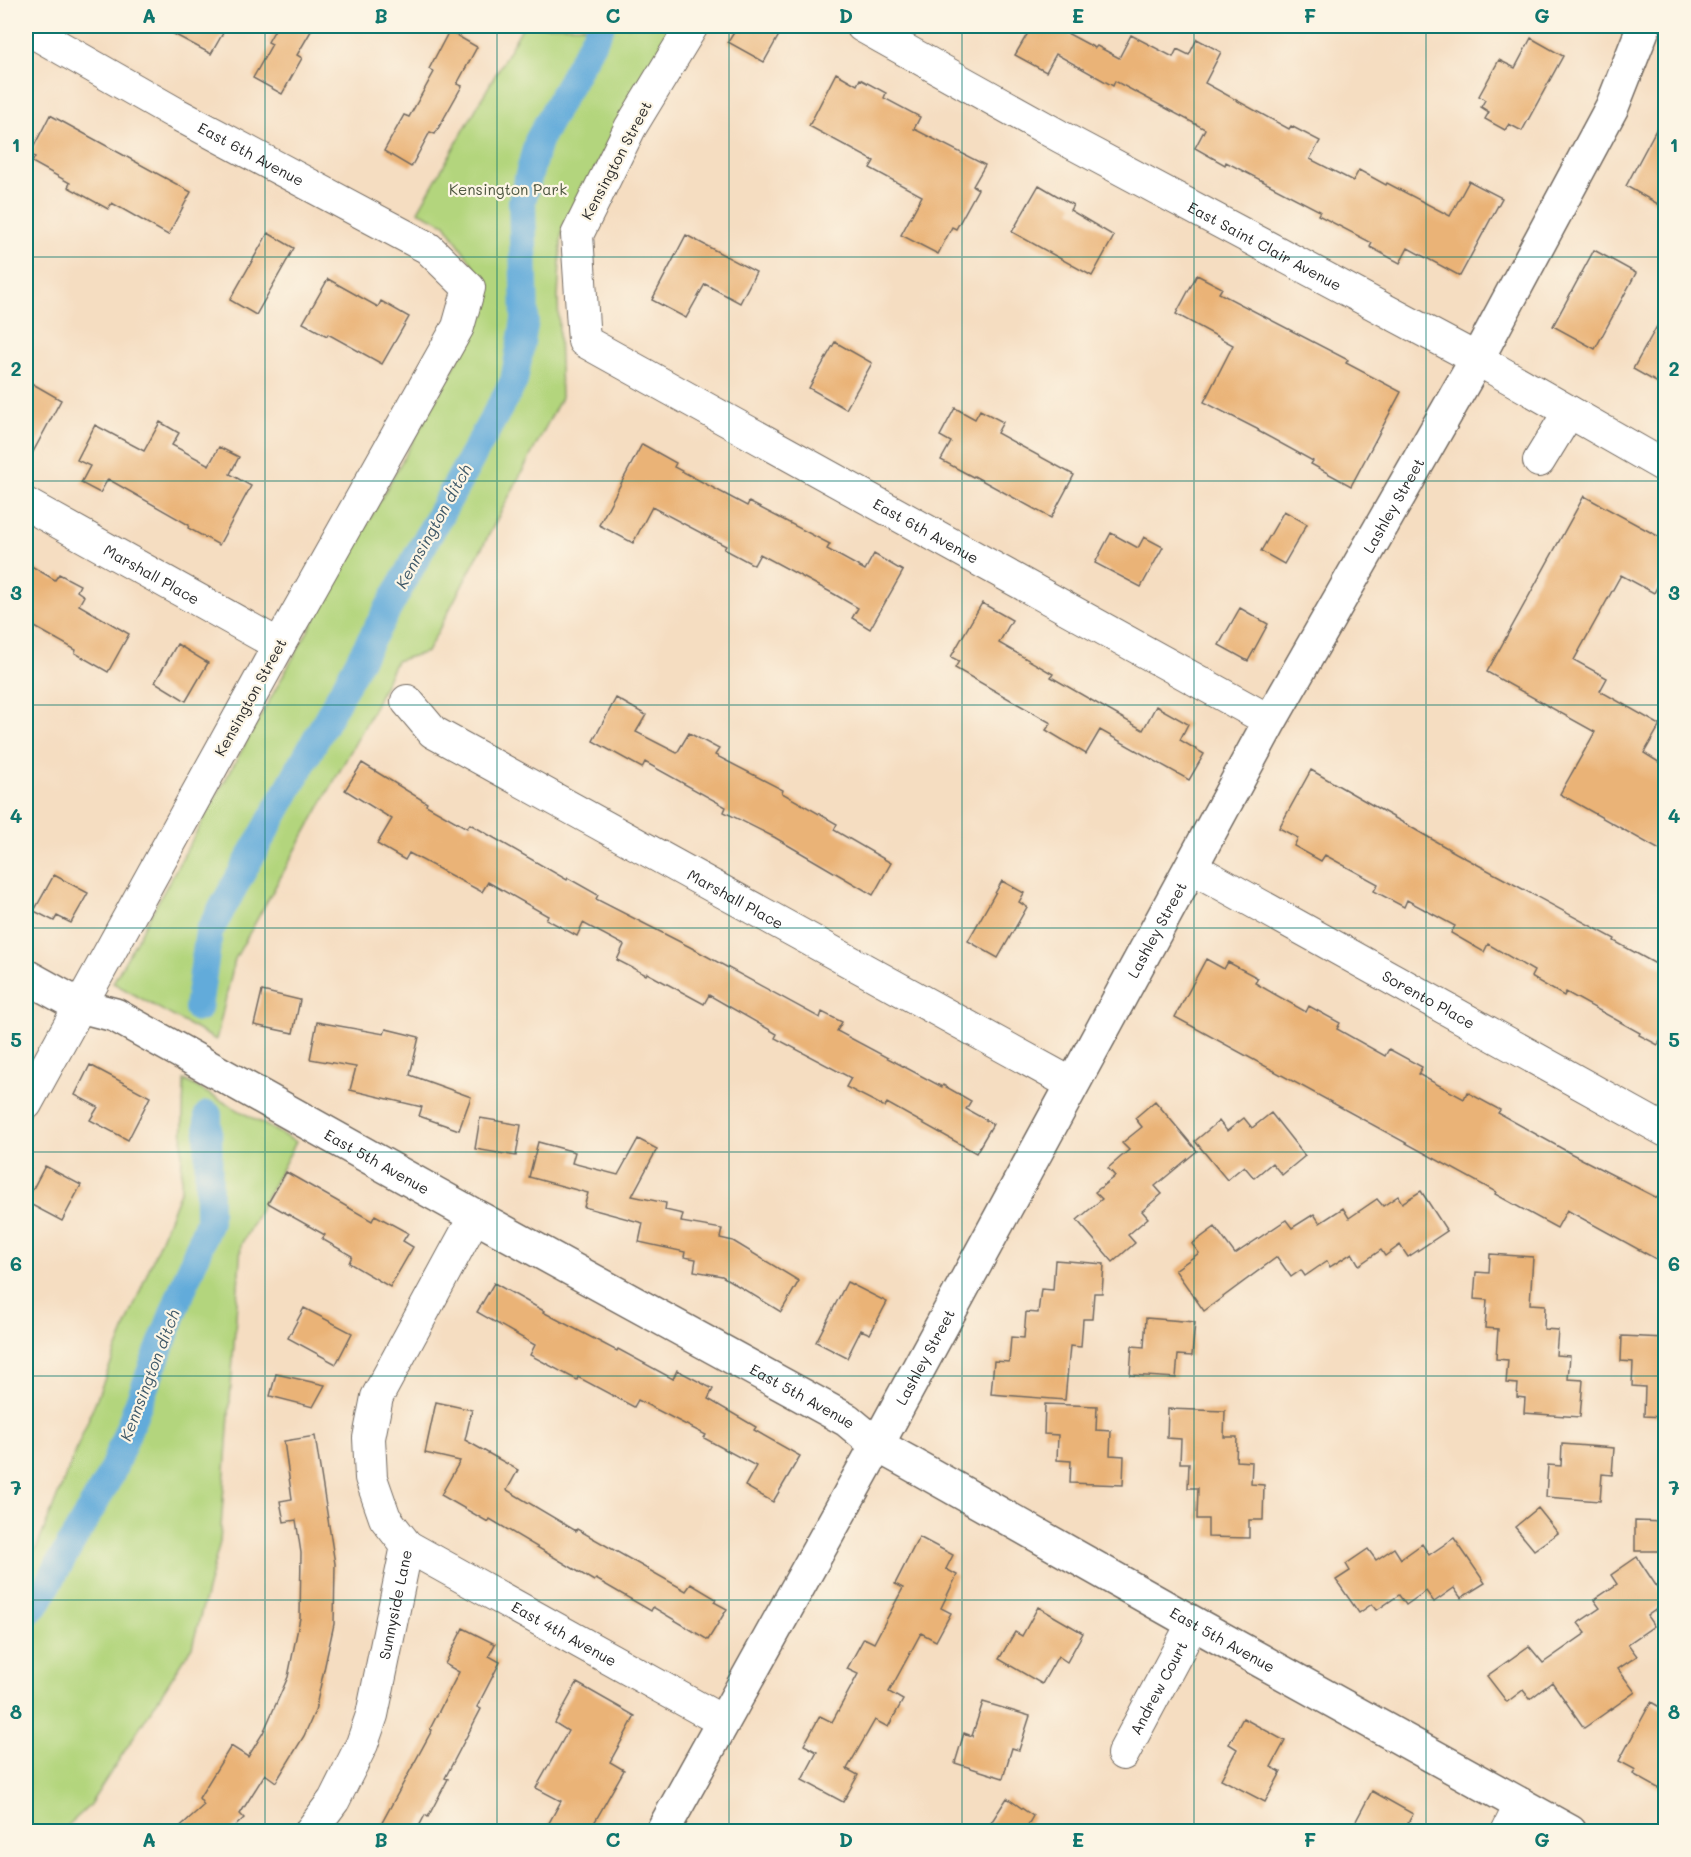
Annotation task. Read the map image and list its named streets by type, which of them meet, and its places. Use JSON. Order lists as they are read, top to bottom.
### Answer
{
  "streets": {
    "main road": ["Lashley Street", "East 5th Avenue"],
    "street": [
      "East 6th Avenue",
      "Kensington Street",
      "East Saint Clair Avenue",
      "Marshall Place",
      "Sorento Place",
      "Sunnyside Lane",
      "East 4th Avenue",
      "Andrew Court"
    ]
  },
  "crossings": [
    ["East 6th Avenue", "Kensington Street"],
    ["East 6th Avenue", "Lashley Street"],
    ["Kensington Street", "Marshall Place"],
    ["Kensington Street", "East 5th Avenue"],
    ["East Saint Clair Avenue", "Lashley Street"],
    ["Lashley Street", "Marshall Place"],
    ["Lashley Street", "Sorento Place"],
    ["Lashley Street", "East 5th Avenue"],
    ["Lashley Street", "East 4th Avenue"],
    ["East 5th Avenue", "Sunnyside Lane"],
    ["East 5th Avenue", "Andrew Court"],
    ["Sunnyside Lane", "East 4th Avenue"]
  ],
  "water": ["Kennsington ditch"],
  "parks": ["Kensington Park"],
  "grid": {
    "columns": [
      "A",
      "B",
      "C",
      "D",
      "E",
      "F",
      "G"
    ],
    "rows": [
      "1",
      "2",
      "3",
      "4",
      "5",
      "6",
      "7",
      "8"
    ]
  }
}
